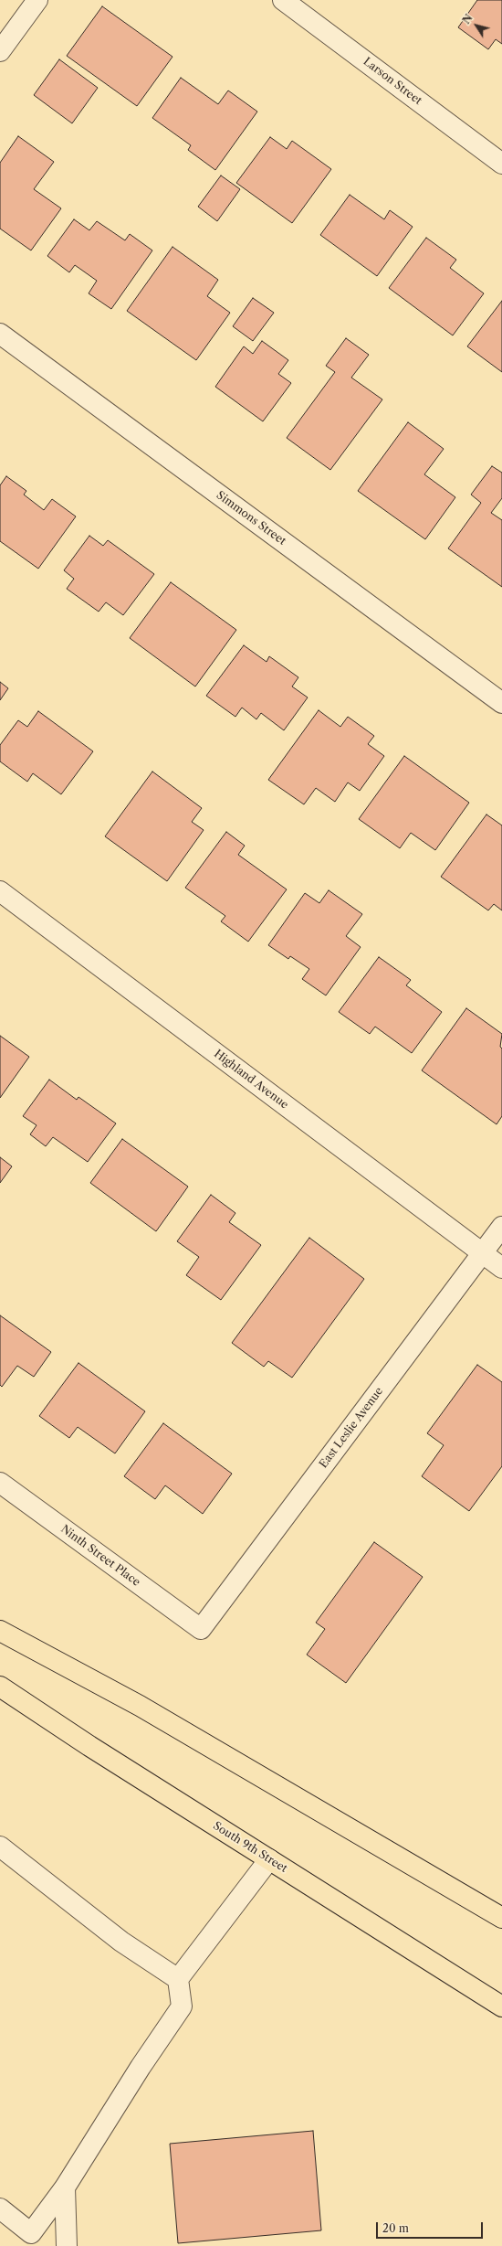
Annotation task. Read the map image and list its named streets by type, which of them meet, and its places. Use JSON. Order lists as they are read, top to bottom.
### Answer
{
  "streets": {
    "main road": ["South 9th Street"],
    "street": [
      "Larson Street",
      "Simmons Street",
      "Highland Avenue",
      "East Leslie Avenue",
      "Ninth Street Place"
    ]
  },
  "crossings": [
    ["Highland Avenue", "East Leslie Avenue"],
    ["East Leslie Avenue", "Ninth Street Place"]
  ],
  "scale_bar": "20 m",
  "north": "top left"
}
